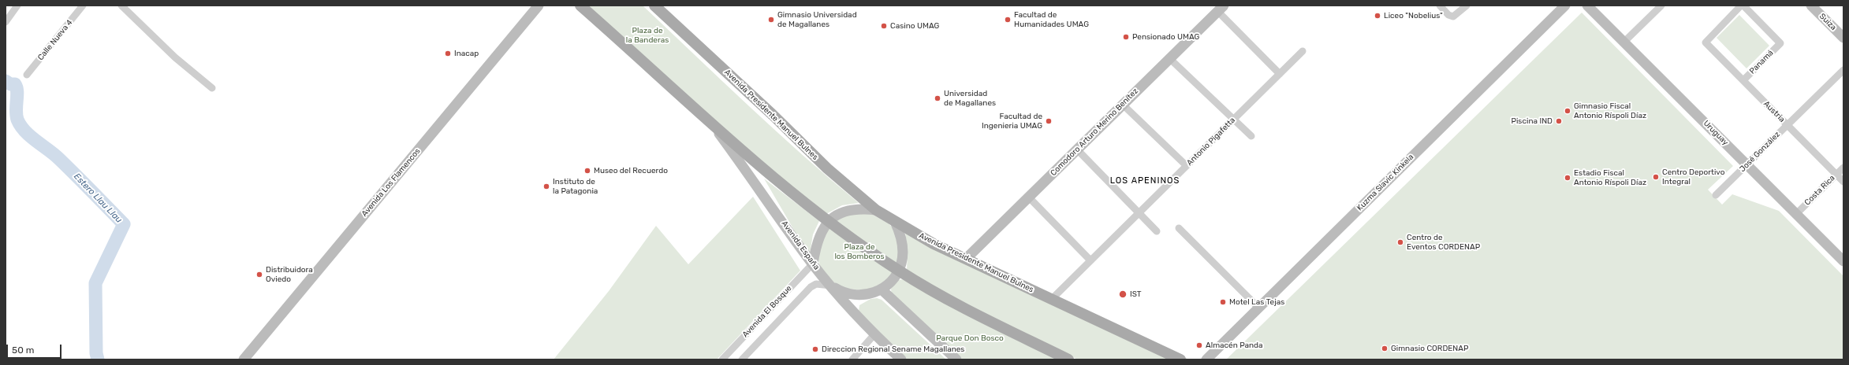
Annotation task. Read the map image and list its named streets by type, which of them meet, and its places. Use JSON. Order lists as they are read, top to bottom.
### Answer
{
  "streets": {
    "main road": ["Avenida Presidente Manuel Bulnes"],
    "street": [
      "Suiza",
      "Calle Nueva 4",
      "Panamá",
      "Austria",
      "Comodoro Arturo Merino Benítez",
      "Uruguay",
      "Antonio Pigafetta",
      "José González",
      "Avenida Los Flamencos",
      "Kuzma Slavic Kinkela",
      "Costa Rica",
      "Avenida España",
      "Avenida El Bosque"
    ]
  },
  "crossings": [
    ["Panamá", "Austria"],
    ["Austria", "José González"],
    ["Austria", "Costa Rica"],
    ["Avenida Presidente Manuel Bulnes", "Comodoro Arturo Merino Benítez"],
    ["Avenida Presidente Manuel Bulnes", "Antonio Pigafetta"],
    ["Uruguay", "José González"],
    ["Uruguay", "Costa Rica"],
    ["Avenida España", "Avenida El Bosque"]
  ],
  "districts": ["LOS APENINOS"],
  "water": ["Estero Llau Llau"],
  "parks": ["Plaza de la Banderas", "Plaza de los Bomberos", "Parque Don Bosco"],
  "places": [
    "Liceo \"Nobelius\"",
    "Gimnasio Universidad de Magallanes",
    "Facultad de Humanidades UMAG",
    "Casino UMAG",
    "Pensionado UMAG",
    "Inacap",
    "Universidad de Magallanes",
    "Gimnasio Fiscal Antonio Ríspoli Díaz",
    "Facultad de Ingenieria UMAG",
    "Piscina IND",
    "Museo del Recuerdo",
    "Centro Deportivo Integral",
    "Estadio Fiscal Antonio Ríspoli Díaz",
    "Instituto de la Patagonia",
    "Centro de Eventos CORDENAP",
    "Distribuidora Oviedo",
    "IST",
    "Motel Las Tejas",
    "Almacén Panda",
    "Gimnasio CORDENAP",
    "Direccion Regional Sename Magallanes"
  ],
  "scale_bar": "50 m"
}
